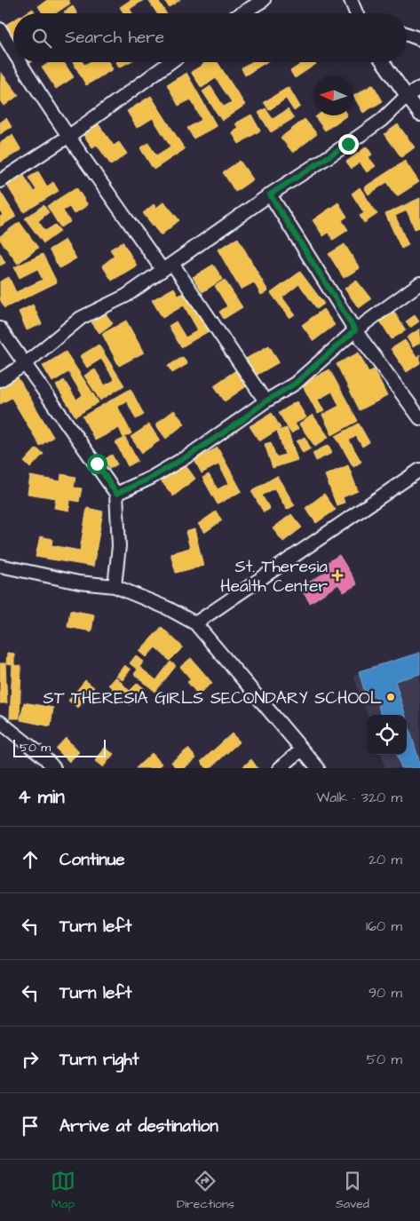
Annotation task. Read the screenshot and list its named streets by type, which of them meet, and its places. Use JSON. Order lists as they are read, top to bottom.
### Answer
{
  "places": {
    "health": ["St. Theresia Health Center"],
    "other": ["ST THERESIA GIRLS SECONDARY SCHOOL"]
  },
  "scale_bar": "50 m",
  "north": "left",
  "page": {
    "search": "Search here",
    "scale": "50 m",
    "heading": ["4 min", "Walk · 320 m"],
    "list": [
      ["Continue", "20 m"],
      ["Turn left", "160 m"],
      ["Turn left", "90 m"],
      ["Turn right", "50 m"],
      "Arrive at destination"
    ],
    "nav": ["Map", "Directions", "Saved"]
  }
}
